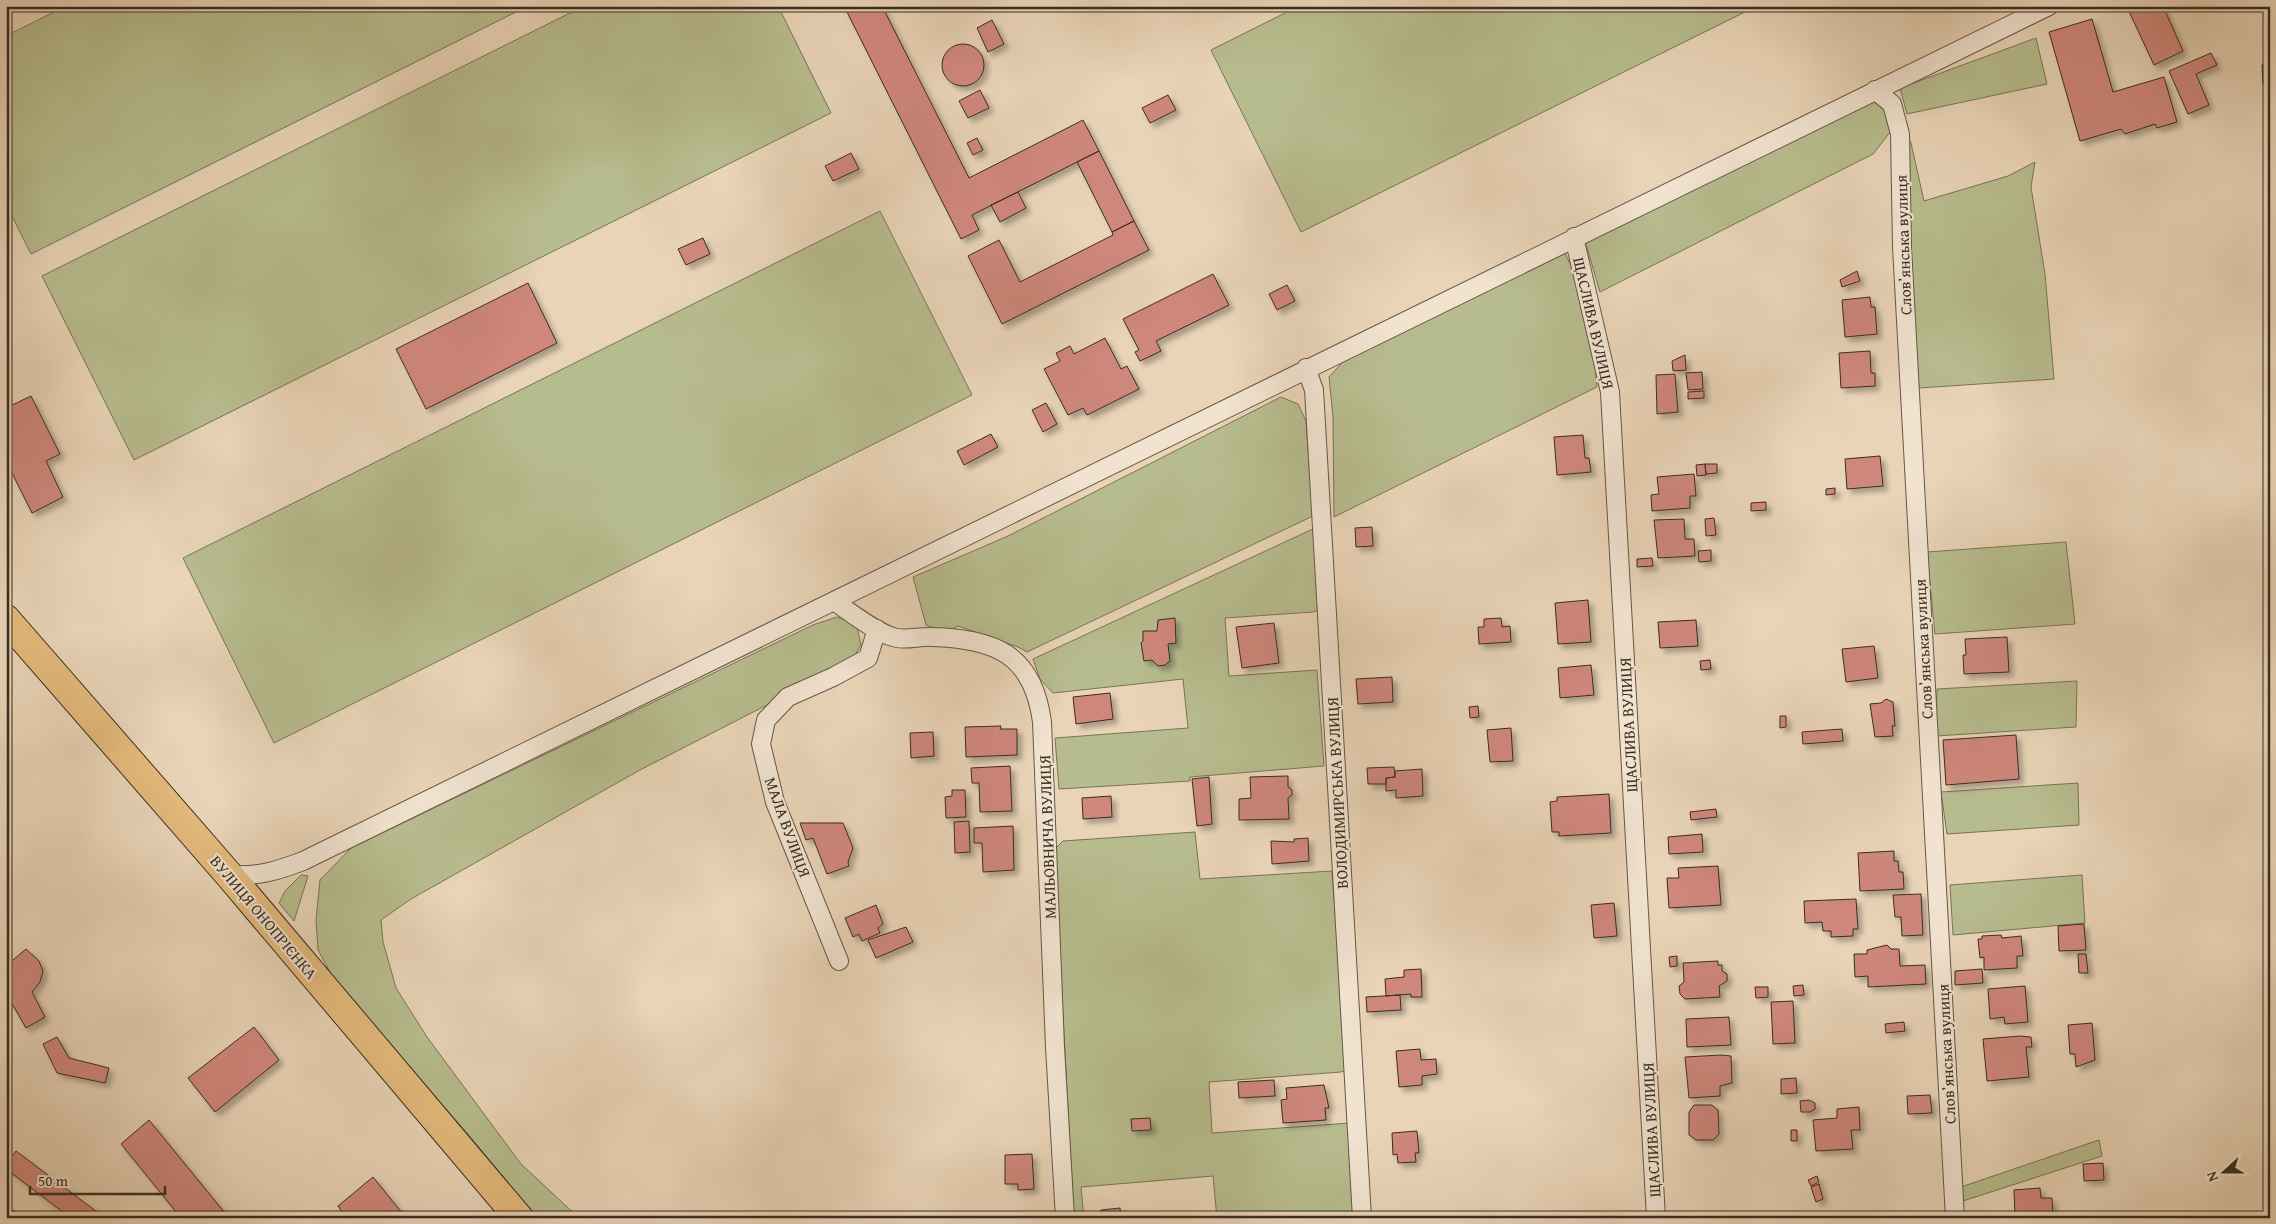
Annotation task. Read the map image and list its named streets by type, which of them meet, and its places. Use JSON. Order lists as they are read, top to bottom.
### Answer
{
  "streets": {
    "main road": ["ВУЛИЦЯ ОНОПРІЄНКА"],
    "street": [
      "Словʼянська вулиця",
      "ЩАСЛИВА ВУЛИЦЯ",
      "ВОЛОДИМИРСЬКА ВУЛИЦЯ",
      "МАЛА ВУЛИЦЯ",
      "МАЛЬОВНИЧА ВУЛИЦЯ"
    ]
  },
  "crossings": [
    ["МАЛА ВУЛИЦЯ", "МАЛЬОВНИЧА ВУЛИЦЯ"]
  ],
  "scale_bar": "50 m",
  "north": "left"
}
